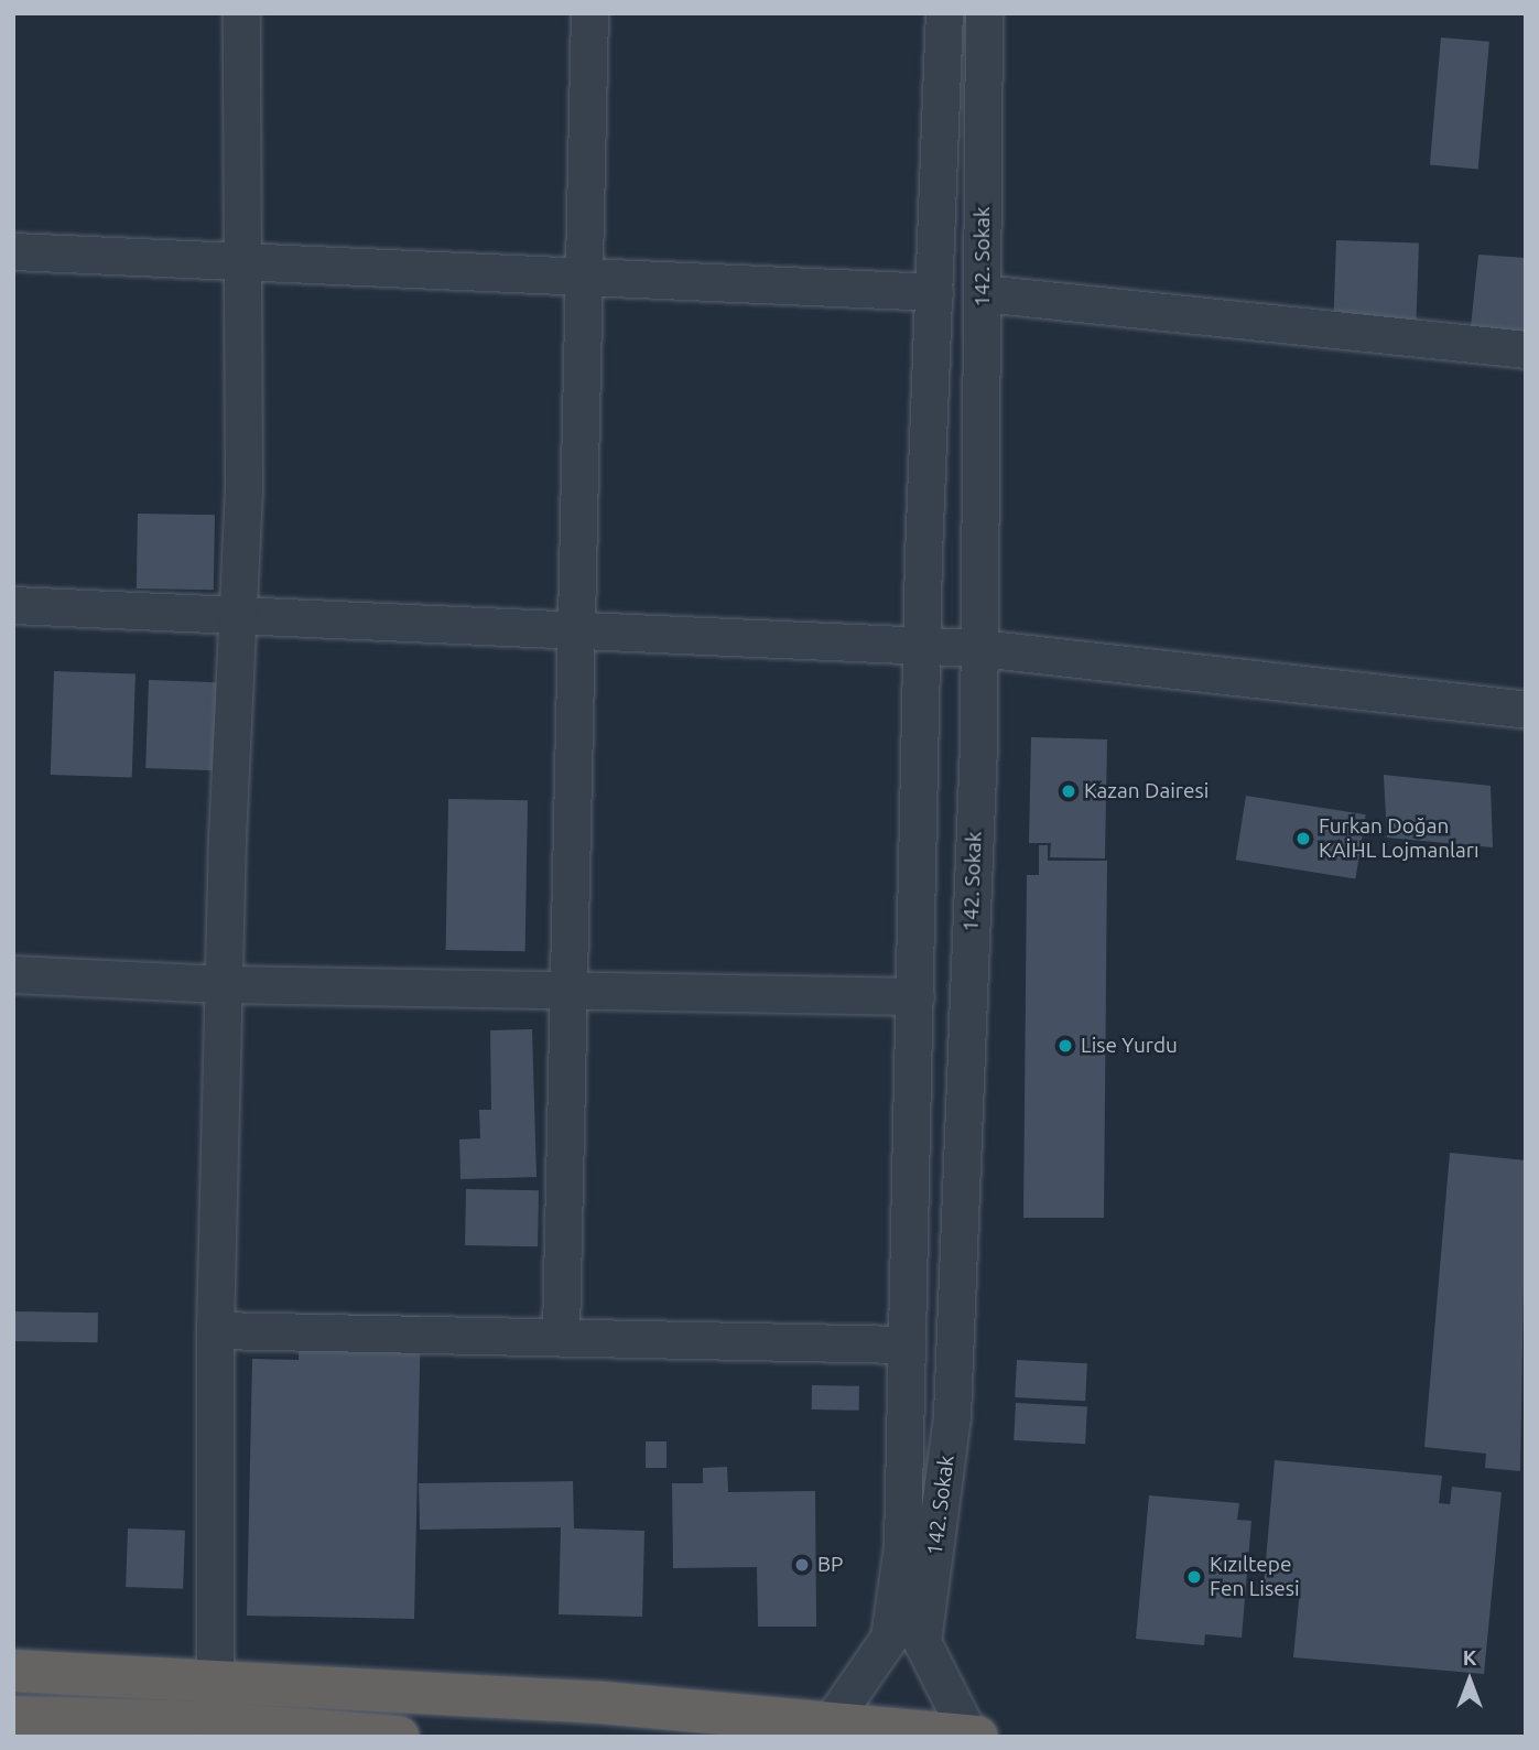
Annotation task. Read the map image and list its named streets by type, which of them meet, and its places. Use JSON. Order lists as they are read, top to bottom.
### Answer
{
  "streets": {
    "street": ["142. Sokak"]
  },
  "places": [
    "Kazan Dairesi",
    "Furkan Doğan KAİHL Lojmanları",
    "Lise Yurdu",
    "BP",
    "Kızıltepe Fen Lisesi"
  ],
  "north": "top"
}
